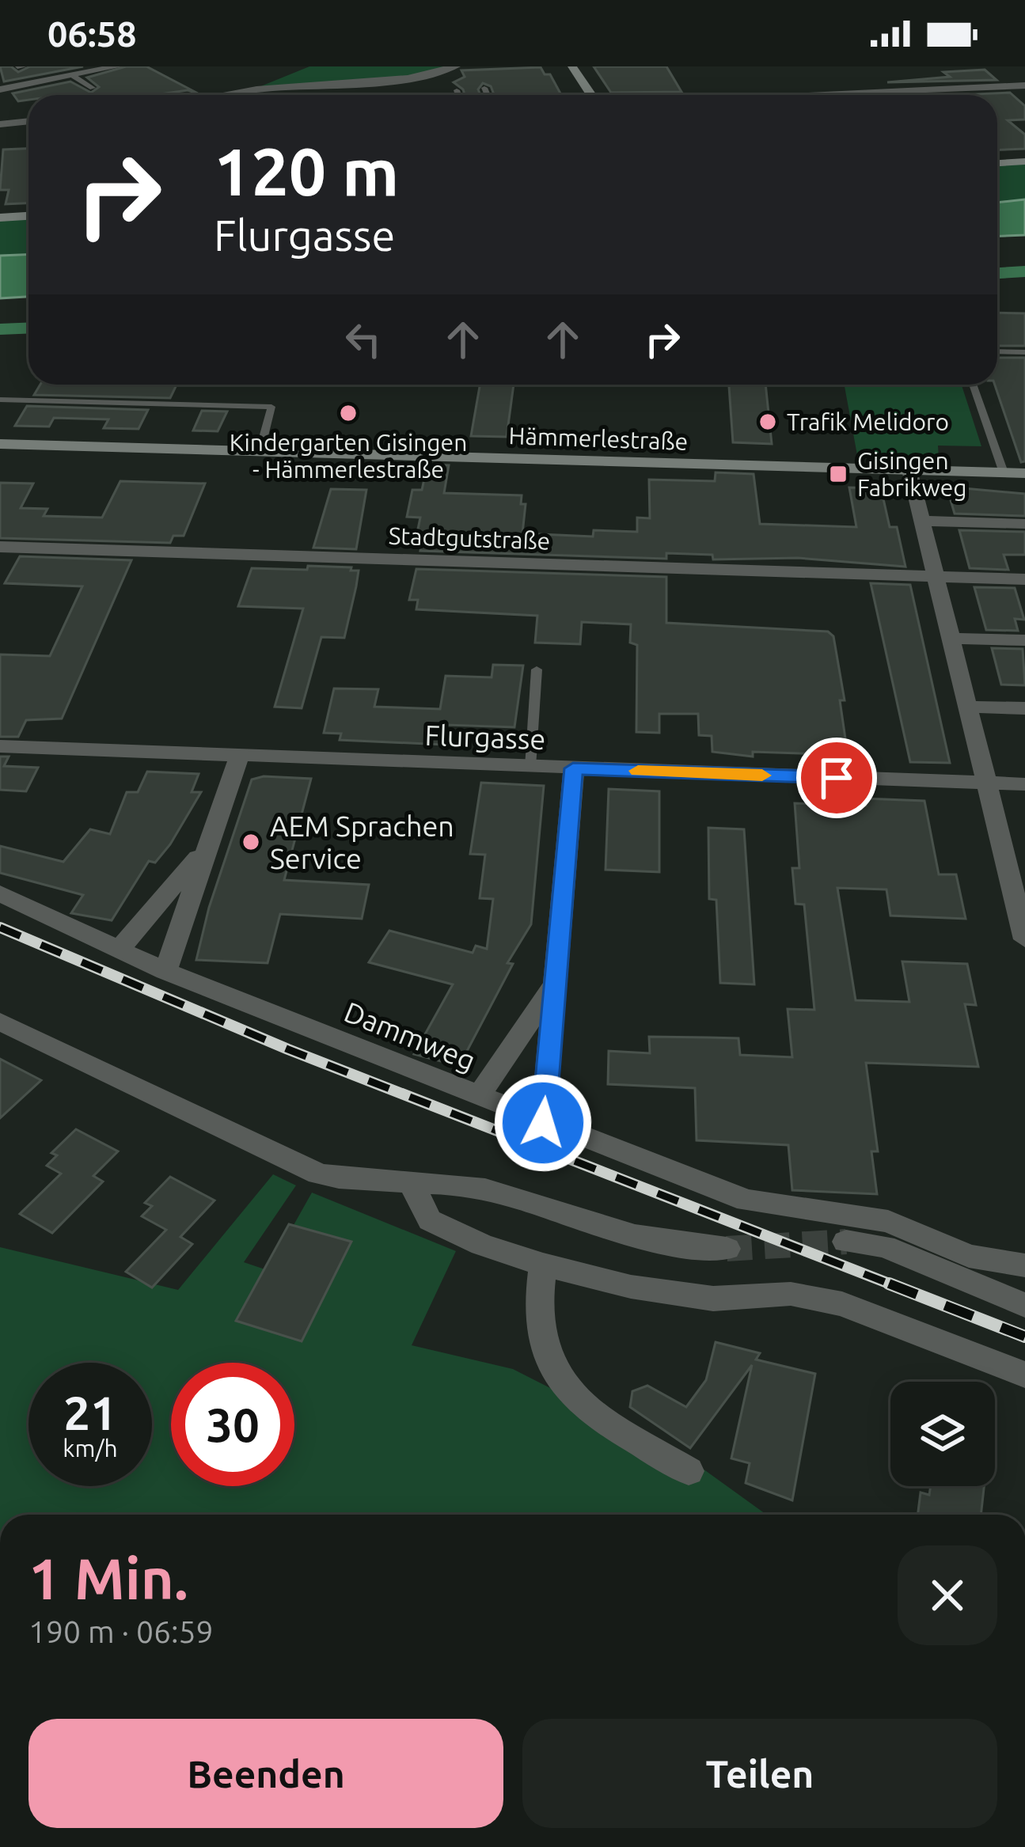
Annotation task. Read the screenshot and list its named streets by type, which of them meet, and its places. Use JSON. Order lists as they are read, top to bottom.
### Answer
{
  "streets": {
    "street": [
      "Hämmerlestraße",
      "Stadtgutstraße",
      "Flurgasse",
      "Dammweg"
    ]
  },
  "places": {
    "other": ["Kindergarten Gisingen - Hämmerlestraße", "Trafik Melidoro", "AEM Sprachen Service"],
    "transit": ["Gisingen Fabrikweg"]
  },
  "page": {
    "status": "06:58",
    "turn": ["120 m", "Flurgasse"],
    "speed": "21 km/h",
    "limit": "30",
    "heading": ["1 Min.", "190 m · 06:59"],
    "buttons": ["Beenden", "Teilen"]
  }
}
